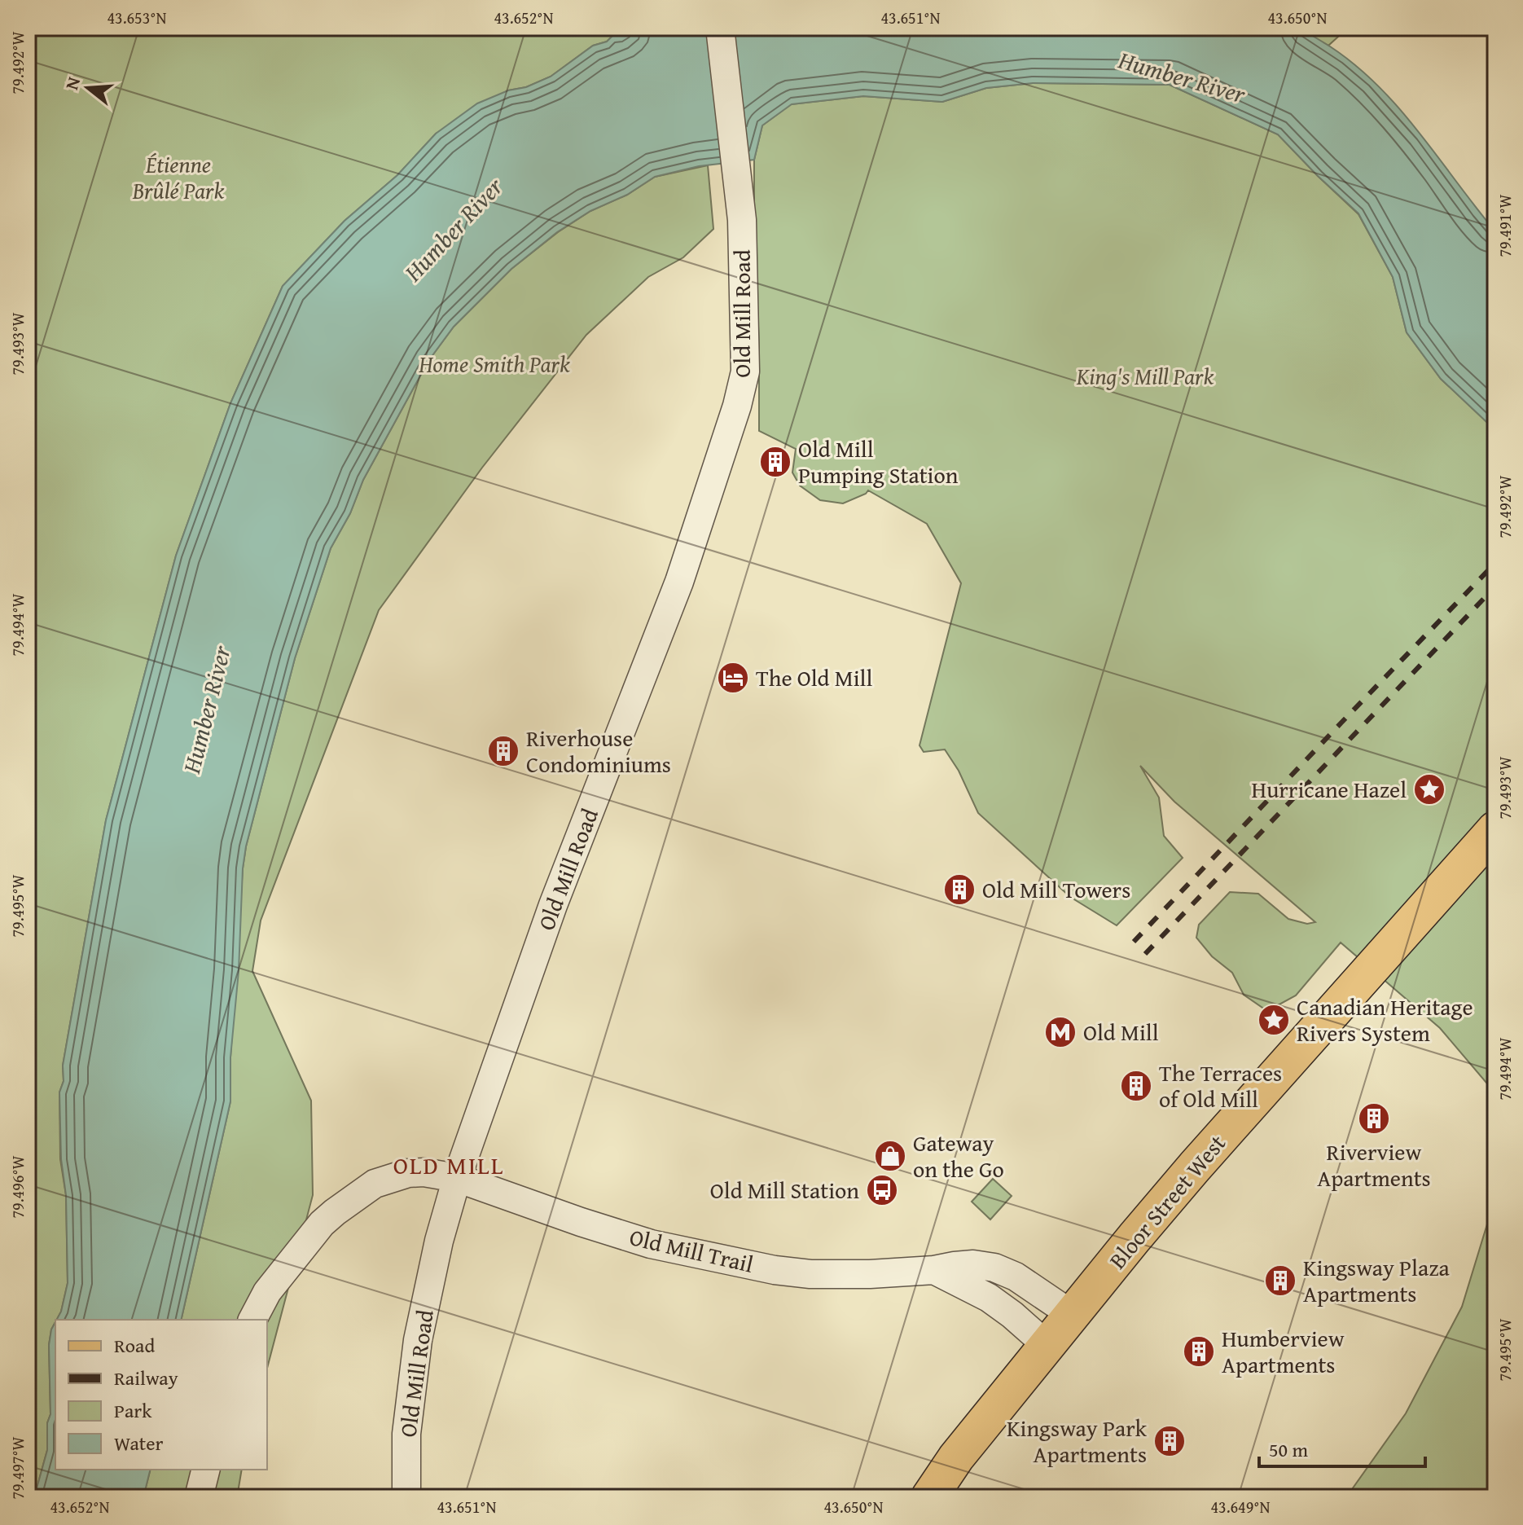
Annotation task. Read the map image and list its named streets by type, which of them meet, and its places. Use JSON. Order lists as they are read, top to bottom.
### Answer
{
  "streets": {
    "main road": ["Bloor Street West"],
    "street": ["Old Mill Road", "Old Mill Trail"]
  },
  "crossings": [
    ["Old Mill Road", "Old Mill Trail"],
    ["Bloor Street West", "Old Mill Trail"]
  ],
  "districts": ["OLD MILL"],
  "water": ["Humber River"],
  "parks": ["Étienne Brûlé Park", "Home Smith Park", "King's Mill Park"],
  "places": {
    "building": [
      "Old Mill Pumping Station",
      "Riverhouse Condominiums",
      "Old Mill Towers",
      "The Terraces of Old Mill",
      "Riverview Apartments",
      "Kingsway Plaza Apartments",
      "Humberview Apartments",
      "Kingsway Park Apartments"
    ],
    "hotel": ["The Old Mill"],
    "place": ["Hurricane Hazel", "Canadian Heritage Rivers System"],
    "metro station": ["Old Mill"],
    "shop": ["Gateway on the Go"],
    "bus stop": ["Old Mill Station"]
  },
  "legend": [
    "Road",
    "Railway",
    "Park",
    "Water"
  ],
  "scale_bar": "50 m",
  "north": "left",
  "coordinates": [
    "43.653°N",
    "43.652°N",
    "43.651°N",
    "43.650°N",
    "79.492°W",
    "79.491°W",
    "79.493°W",
    "79.494°W",
    "79.495°W",
    "79.496°W",
    "79.497°W",
    "43.649°N"
  ]
}
